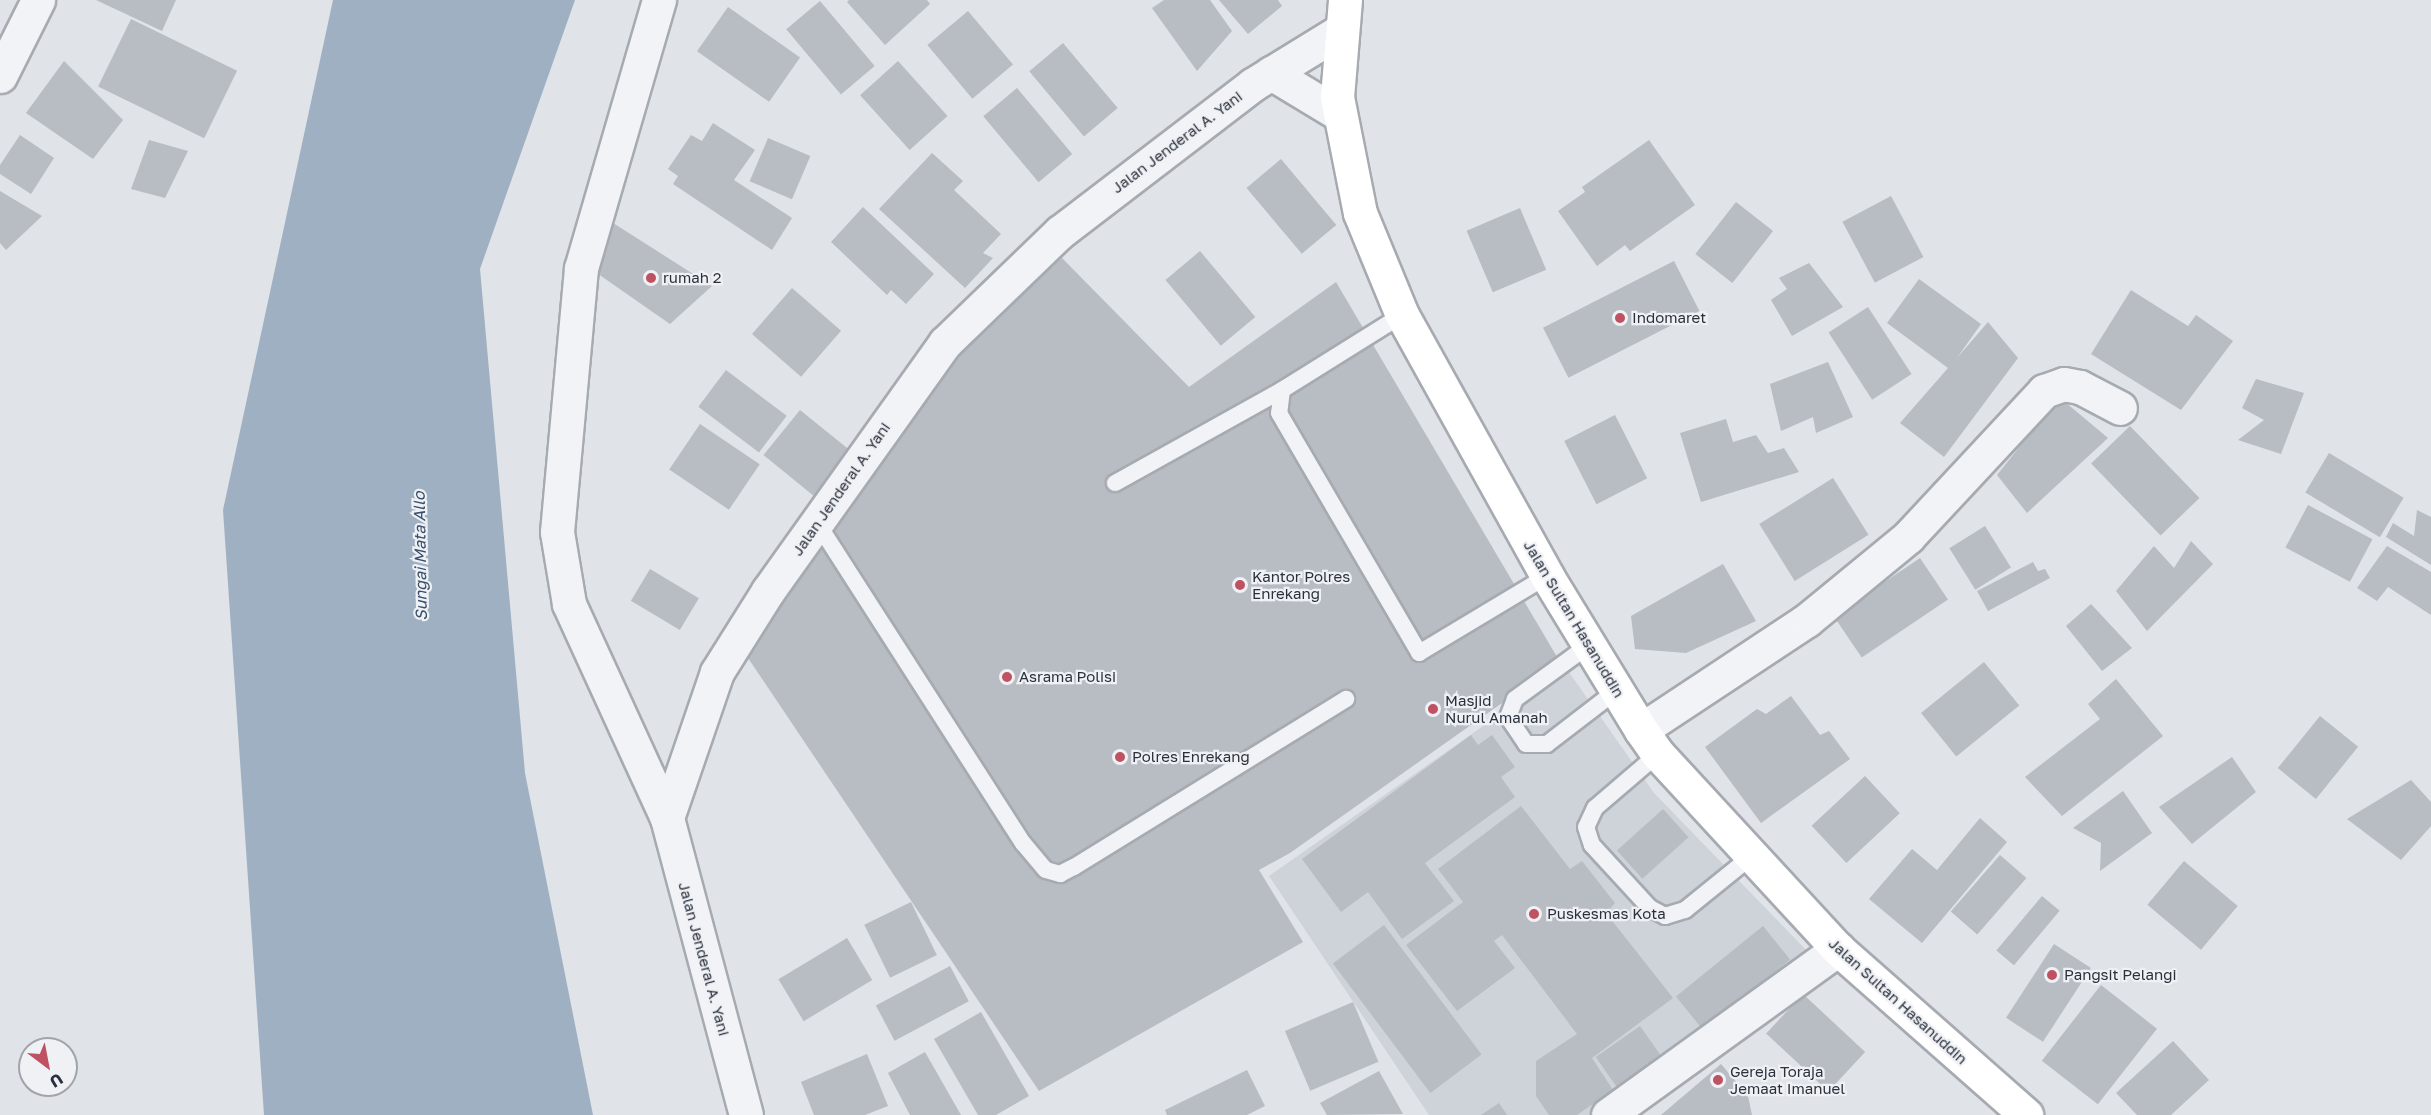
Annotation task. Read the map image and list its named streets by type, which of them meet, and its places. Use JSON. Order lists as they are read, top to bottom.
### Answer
{
  "streets": {
    "highway": ["Jalan Sultan Hasanuddin"],
    "street": ["Jalan Jenderal A. Yani"]
  },
  "crossings": [
    ["Jalan Jenderal A. Yani", "Jalan Sultan Hasanuddin"]
  ],
  "water": ["Sungai Mata Allo"],
  "places": [
    "rumah 2",
    "Indomaret",
    "Kantor Polres Enrekang",
    "Asrama Polisi",
    "Masjid Nurul Amanah",
    "Polres Enrekang",
    "Puskesmas Kota",
    "Pangsit Pelangi",
    "Gereja Toraja Jemaat Imanuel"
  ],
  "north": "bottom right"
}
